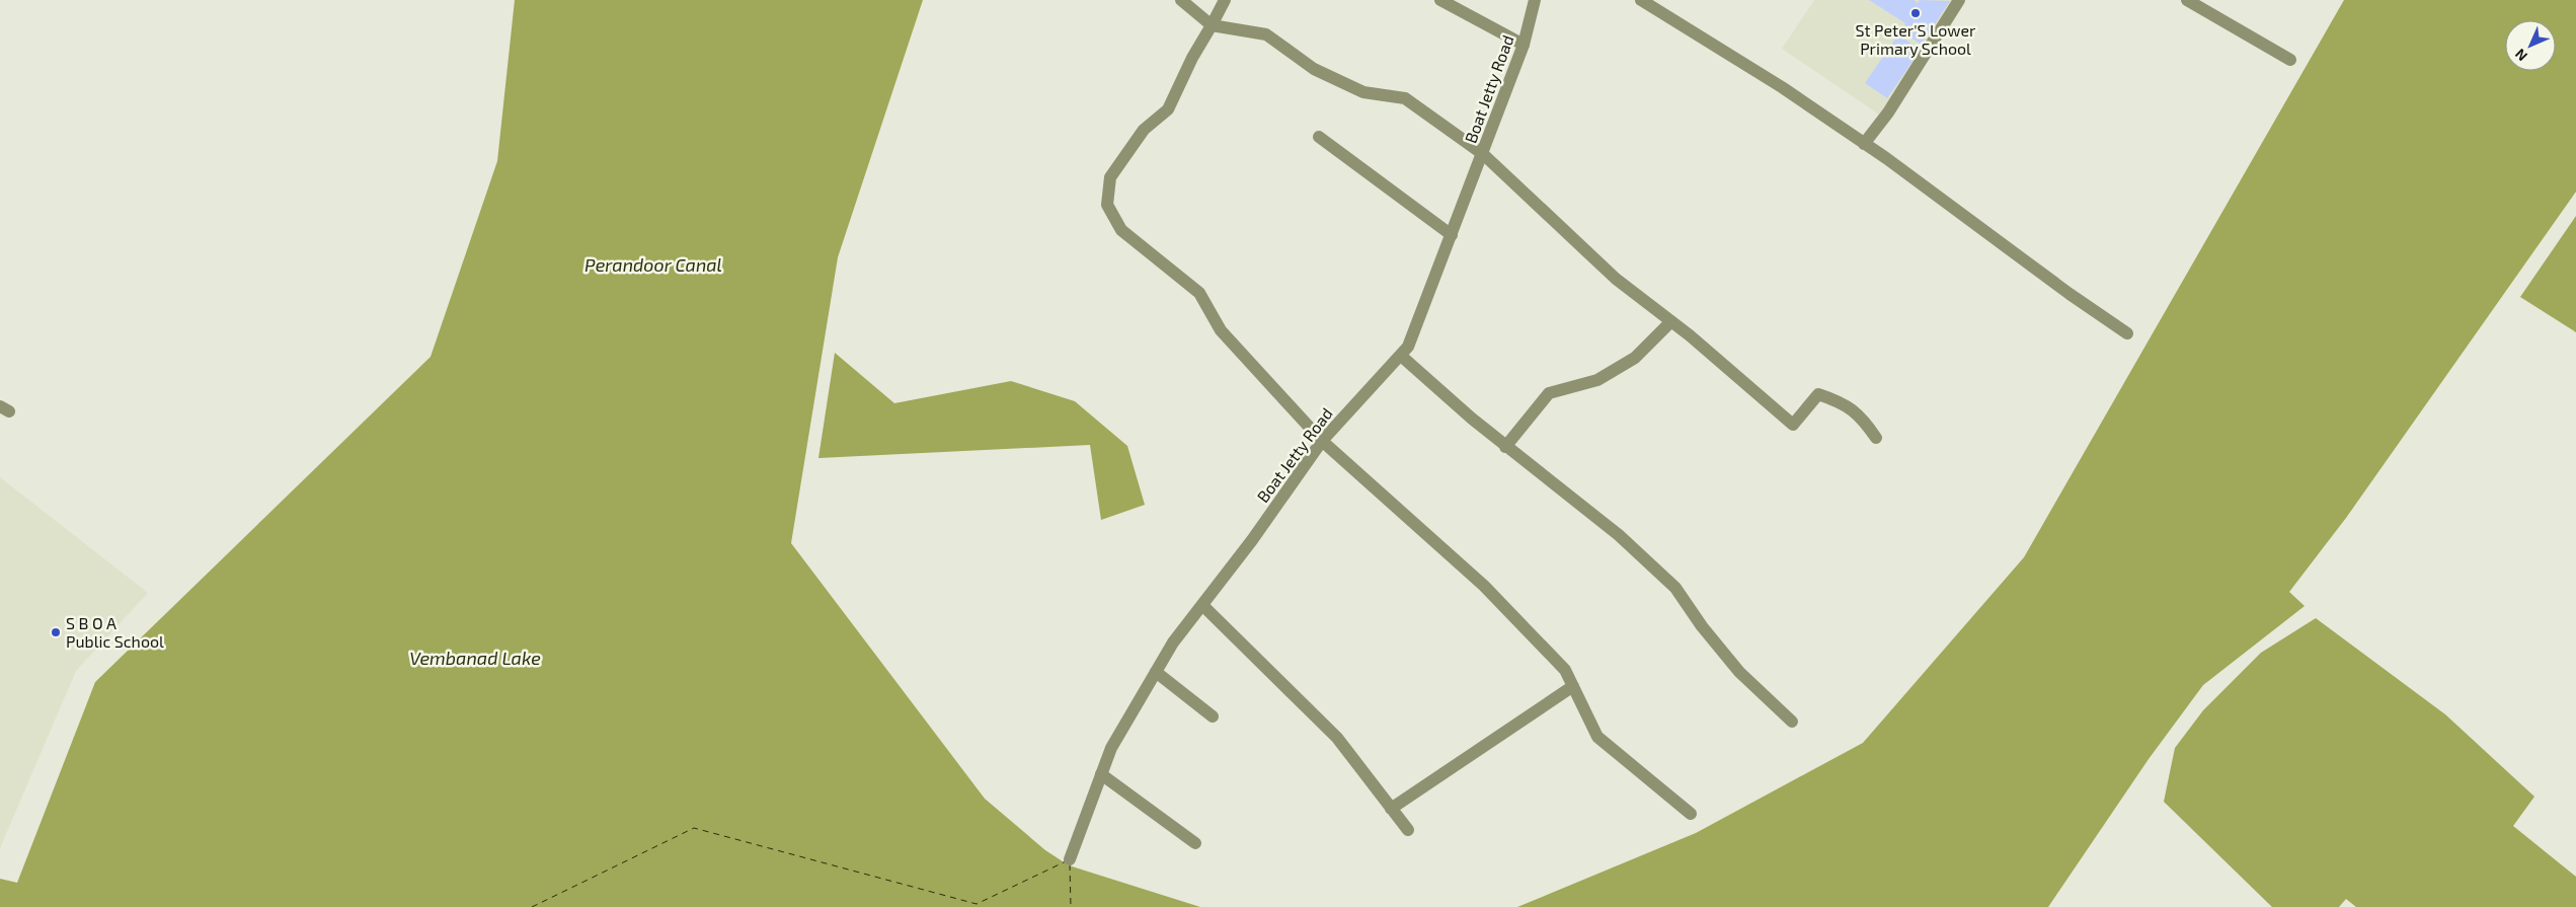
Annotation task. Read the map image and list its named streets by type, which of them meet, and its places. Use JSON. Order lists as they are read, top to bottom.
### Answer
{
  "streets": {
    "street": ["Boat Jetty Road"]
  },
  "water": ["Perandoor Canal", "Vembanad Lake"],
  "places": ["St Peter'S Lower Primary School", "S B O A Public School"],
  "north": "bottom left"
}
